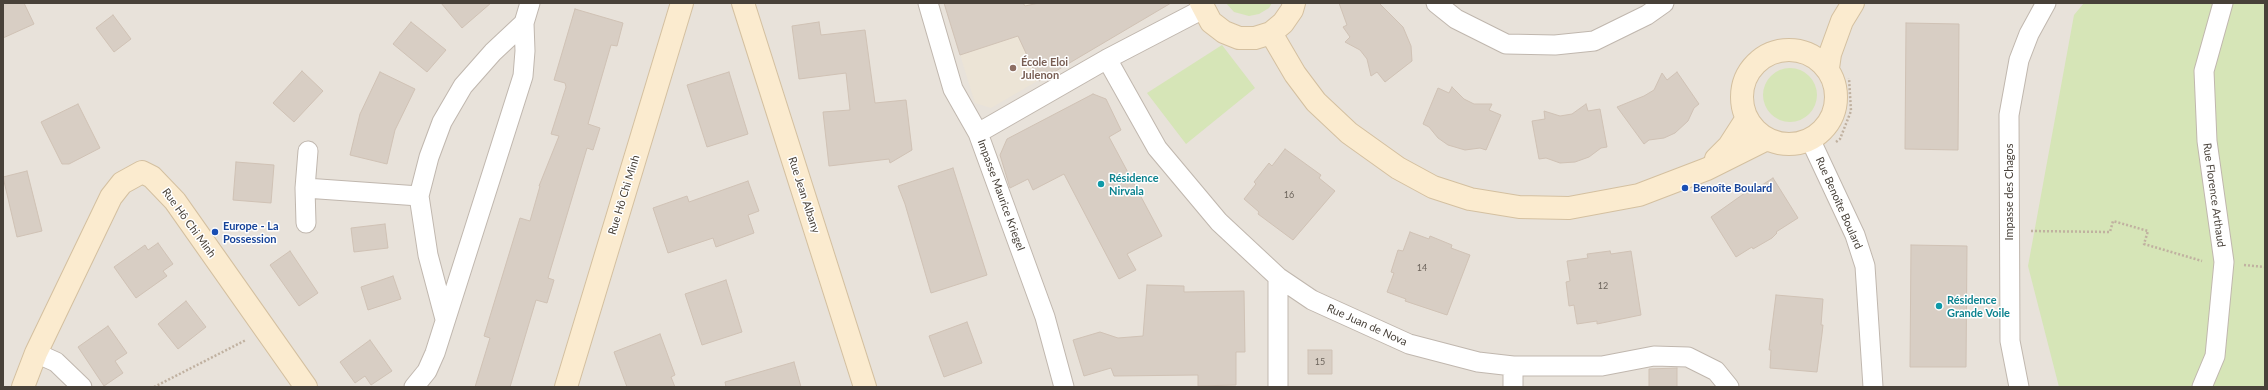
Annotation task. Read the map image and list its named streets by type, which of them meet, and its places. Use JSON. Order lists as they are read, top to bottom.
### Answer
{
  "streets": {
    "main road": ["Rue Hô Chi Minh", "Rue Jean Albany"],
    "street": [
      "Impasse des Chagos",
      "Impasse Maurice Kriegel",
      "Rue Florence Arthaud",
      "Rue Benoîte Boulard",
      "Rue Juan de Nova"
    ]
  },
  "crossings": [
    ["Impasse Maurice Kriegel", "Rue Juan de Nova"]
  ],
  "places": [
    "École Eloi Julenon",
    "Résidence Nirvala",
    "Benoîte Boulard",
    "Europe - La Possession",
    "Résidence Grande Voile"
  ],
  "house_numbers": [
    "16",
    "14",
    "12",
    "15"
  ]
}
